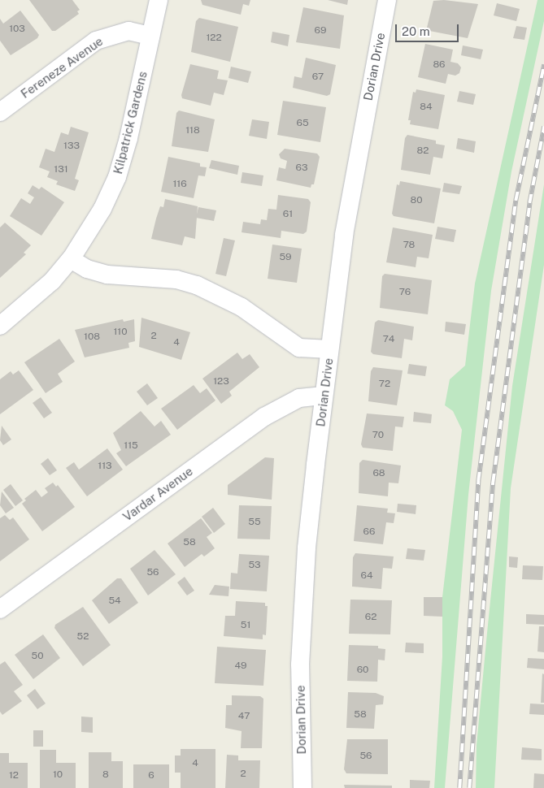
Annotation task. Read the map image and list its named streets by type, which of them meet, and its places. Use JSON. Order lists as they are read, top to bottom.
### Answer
{
  "streets": {
    "street": [
      "Dorian Drive",
      "Fereneze Avenue",
      "Kilpatrick Gardens",
      "Vardar Avenue"
    ]
  },
  "crossings": [
    ["Dorian Drive", "Vardar Avenue"],
    ["Fereneze Avenue", "Kilpatrick Gardens"]
  ],
  "house_numbers": [
    "103",
    "69",
    "122",
    "86",
    "67",
    "84",
    "65",
    "118",
    "133",
    "82",
    "63",
    "131",
    "116",
    "80",
    "61",
    "78",
    "59",
    "76",
    "110",
    "2",
    "108",
    "74",
    "4",
    "123",
    "72",
    "70",
    "115",
    "113",
    "68",
    "55",
    "66",
    "58",
    "53",
    "56",
    "64",
    "54",
    "62",
    "51",
    "52",
    "50",
    "49",
    "60",
    "58",
    "47",
    "56",
    "4",
    "2",
    "10",
    "8",
    "12",
    "6"
  ],
  "scale_bar": "20 m"
}
